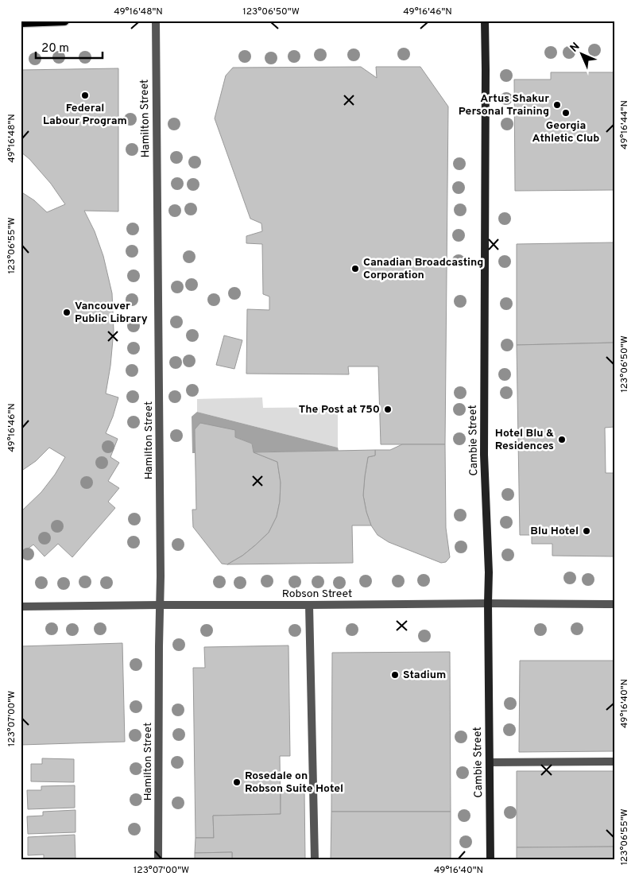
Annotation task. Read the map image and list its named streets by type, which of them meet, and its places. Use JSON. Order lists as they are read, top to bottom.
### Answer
{
  "streets": {
    "main road": ["Cambie Street"],
    "street": ["Hamilton Street", "Robson Street"]
  },
  "crossings": [
    ["Hamilton Street", "Robson Street"],
    ["Cambie Street", "Robson Street"]
  ],
  "places": [
    "Federal Labour Program",
    "Artus Shakur Personal Training",
    "Georgia Athletic Club",
    "Canadian Broadcasting Corporation",
    "Vancouver Public Library",
    "The Post at 750",
    "Hotel Blu & Residences",
    "Blu Hotel",
    "Stadium",
    "Rosedale on Robson Suite Hotel"
  ],
  "scale_bar": "20 m",
  "north": "top left",
  "coordinates": [
    "49°16'48\"N",
    "123°06'50\"W",
    "49°16'46\"N",
    "49°16'44\"N",
    "123°06'55\"W",
    "49°16'40\"N",
    "123°07'00\"W"
  ]
}
